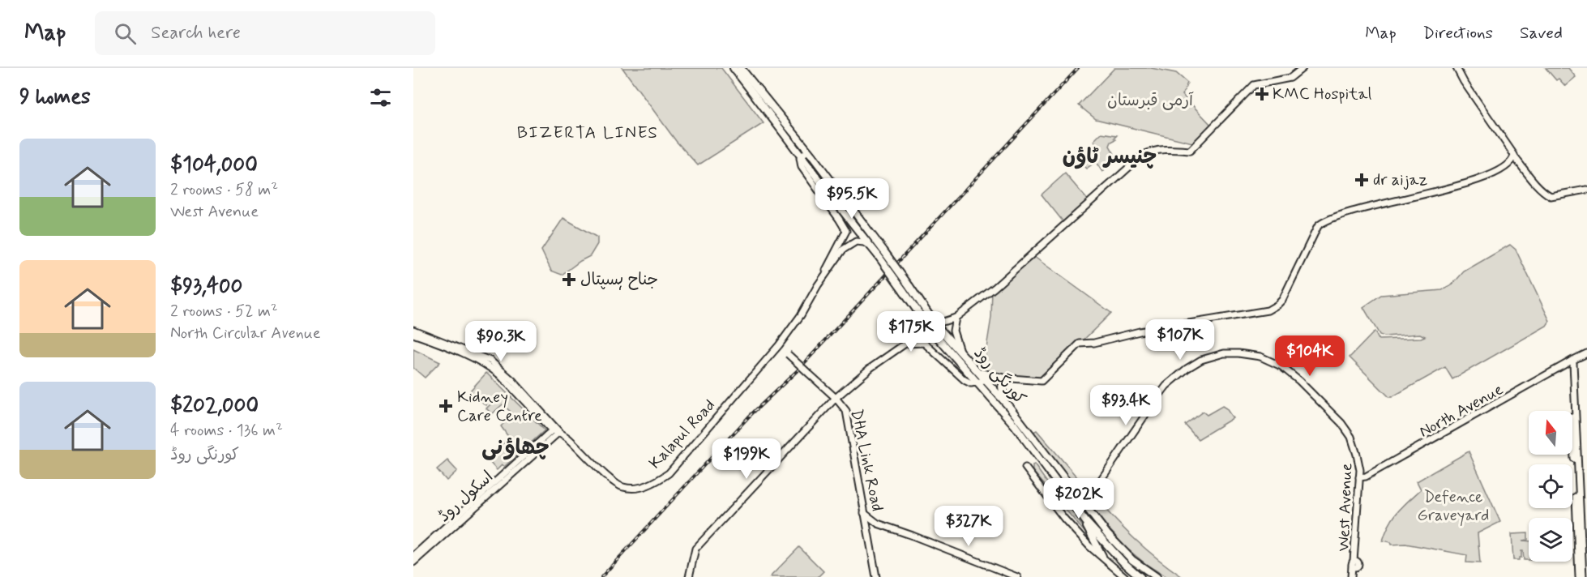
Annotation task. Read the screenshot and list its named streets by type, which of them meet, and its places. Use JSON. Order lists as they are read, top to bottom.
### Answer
{
  "streets": {
    "main road": ["کورنگی روڈ"],
    "street": [
      "North Avenue",
      "Kalapul Road",
      "DHA Link Road",
      "اسکول روڈ",
      "West Avenue"
    ]
  },
  "crossings": [
    ["North Avenue", "West Avenue"],
    ["Kalapul Road", "DHA Link Road"],
    ["Kalapul Road", "اسکول روڈ"]
  ],
  "districts": ["BIZERTA LINES", "چنیسر ٹاؤن", "چھاؤنی"],
  "parks": ["آرمی قبرستان", "Defence Graveyard"],
  "places": {
    "health": [
      "KMC Hospital",
      "dr aijaz",
      "جناح ہسپتال",
      "Kidney Care Centre"
    ]
  },
  "north": "top",
  "page": {
    "header": "Map",
    "search": "Search here",
    "nav": ["Map", "Directions", "Saved"],
    "heading": "9 homes",
    "list": [
      {
        "name": "$104,000",
        "note": "2 rooms · 58 m² · West Avenue"
      },
      {
        "name": "$93,400",
        "note": "2 rooms · 52 m² · North Circular Avenue"
      },
      {
        "name": "$202,000",
        "note": "4 rooms · 136 m² · کورنگی روڈ"
      }
    ],
    "price": [
      "$95.5K",
      "$175K",
      "$107K",
      "$90.3K",
      "$104K",
      "$93.4K",
      "$199K",
      "$202K",
      "$327K"
    ]
  }
}
